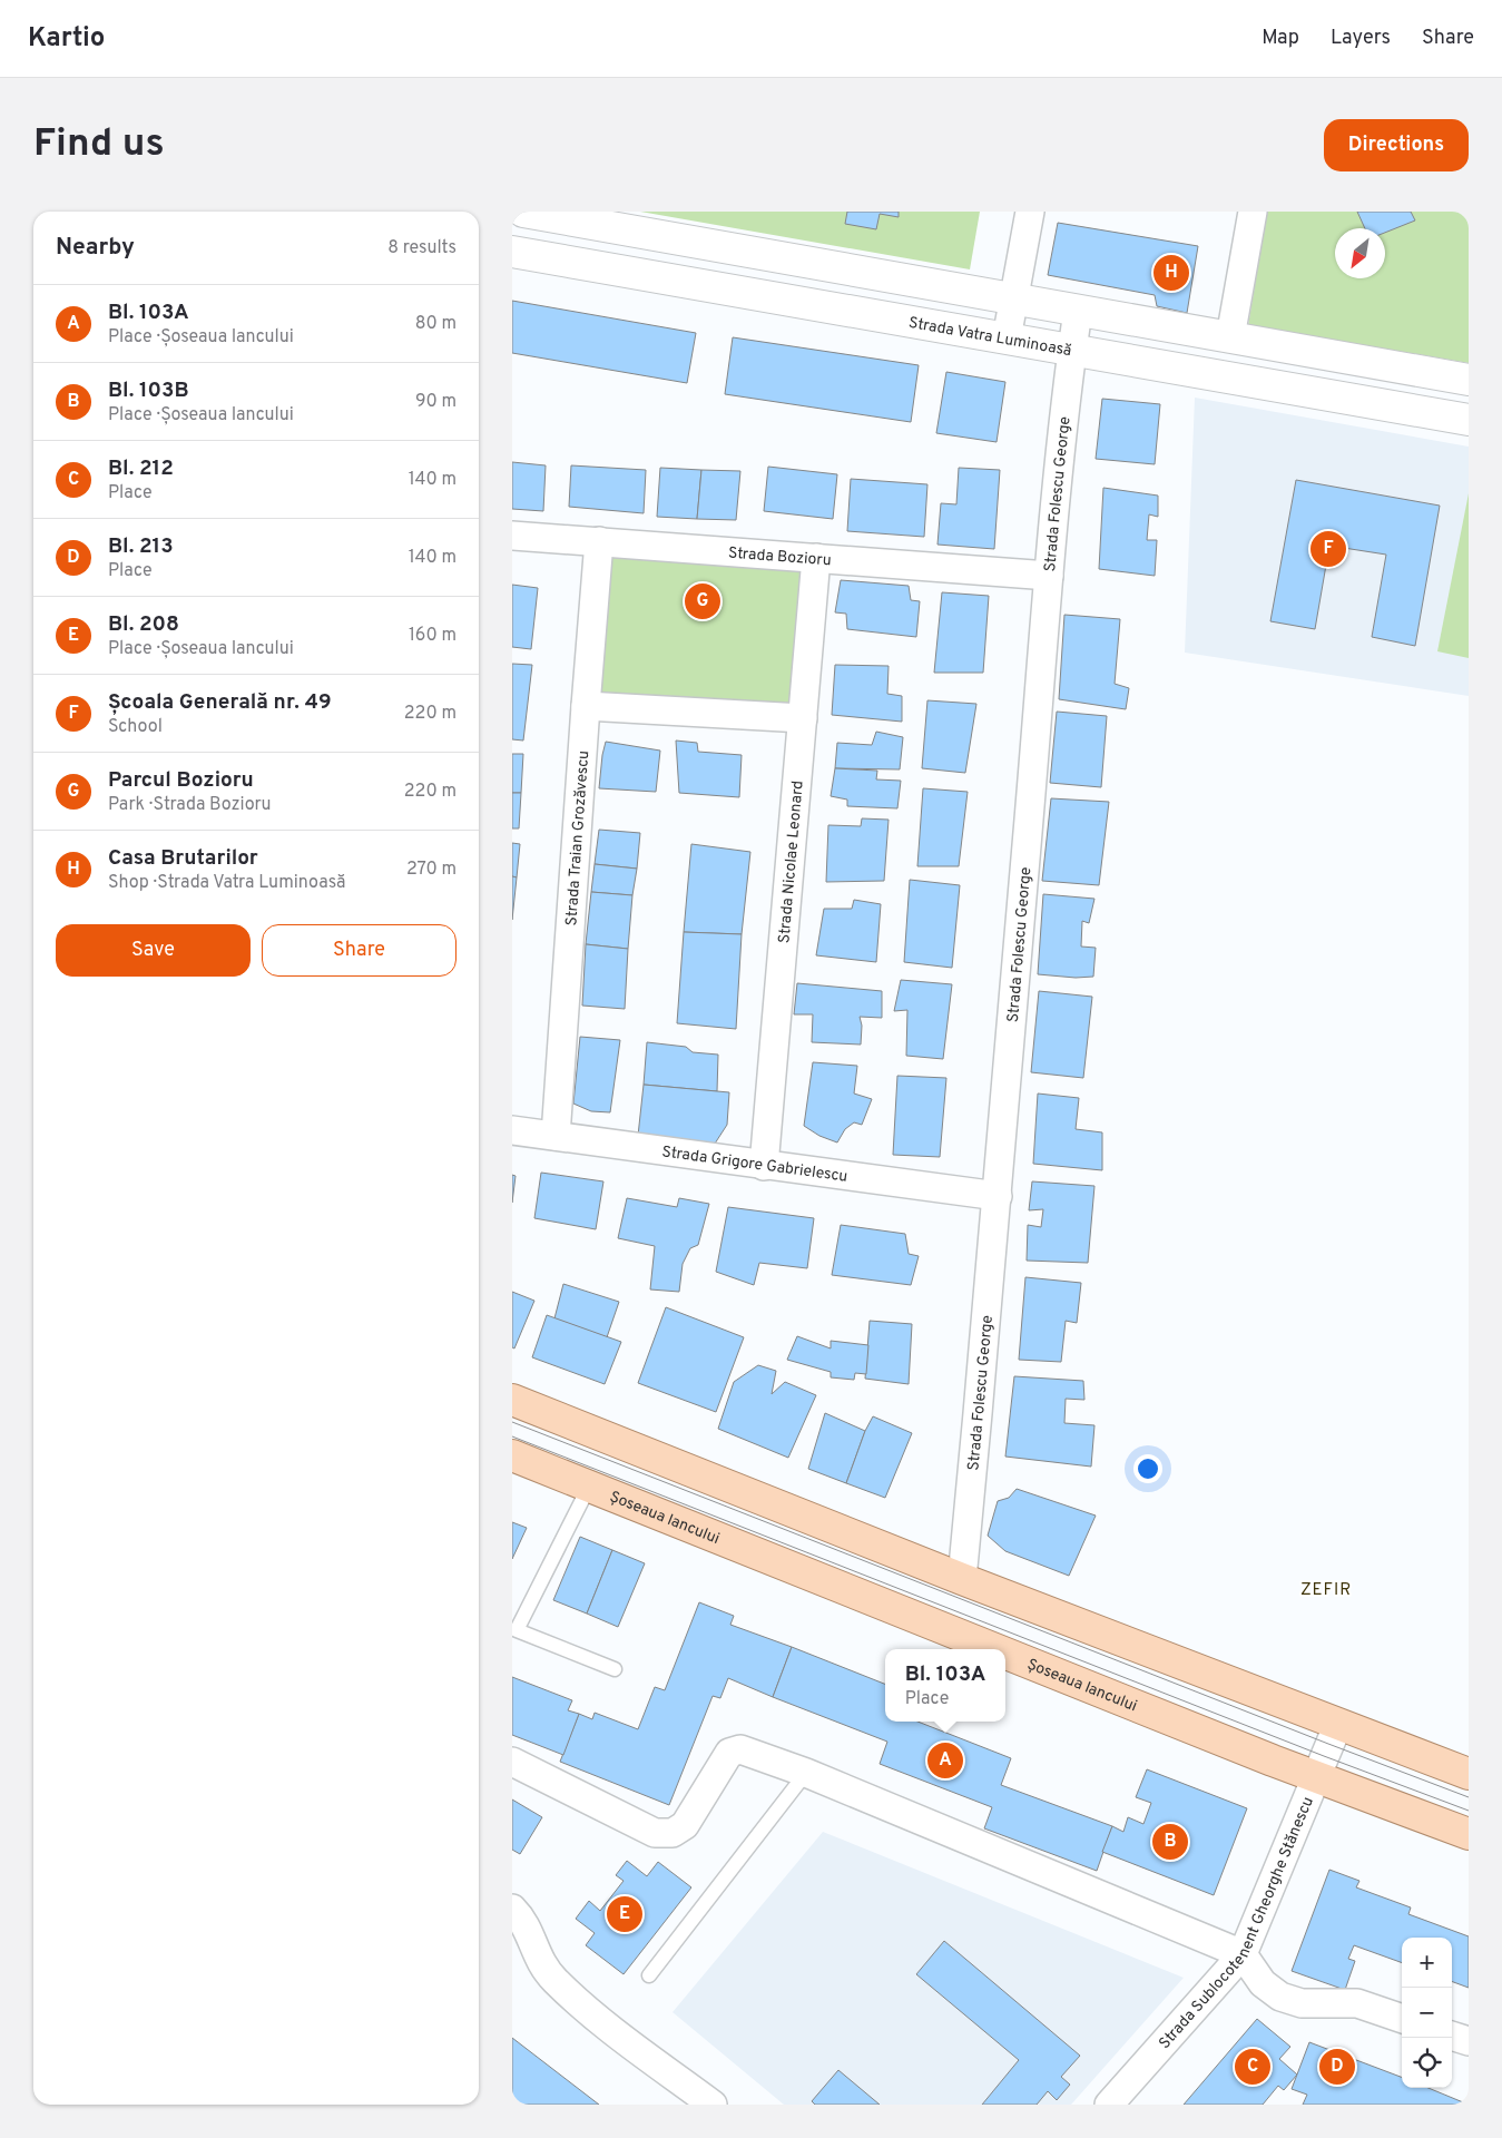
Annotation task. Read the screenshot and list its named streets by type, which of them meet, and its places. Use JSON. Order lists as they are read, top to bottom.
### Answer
{
  "streets": {
    "main road": ["Șoseaua Iancului"],
    "street": [
      "Strada Vatra Luminoasă",
      "Strada Folescu George",
      "Strada Bozioru",
      "Strada Traian Grozăvescu",
      "Strada Nicolae Leonard",
      "Strada Grigore Gabrielescu",
      "Strada Sublocotenent Gheorghe Stănescu"
    ]
  },
  "crossings": [
    ["Strada Vatra Luminoasă", "Strada Folescu George"],
    ["Strada Folescu George", "Strada Bozioru"],
    ["Strada Folescu George", "Strada Grigore Gabrielescu"],
    ["Strada Bozioru", "Strada Traian Grozăvescu"],
    ["Strada Bozioru", "Strada Nicolae Leonard"],
    ["Strada Traian Grozăvescu", "Strada Grigore Gabrielescu"],
    ["Strada Nicolae Leonard", "Strada Grigore Gabrielescu"],
    ["Șoseaua Iancului", "Strada Sublocotenent Gheorghe Stănescu"]
  ],
  "districts": ["ZEFIR"],
  "north": "bottom left",
  "page": {
    "header": "Kartio",
    "nav": ["Map", "Layers", "Share"],
    "buttons": [
      "Directions",
      ["Save", "Share"]
    ],
    "title": "Find us",
    "heading": ["Nearby", "8 results"],
    "pins": [
      "H",
      "F",
      "G",
      "A",
      "B",
      "E",
      "C",
      "D"
    ],
    "list": [
      {
        "mark": "A",
        "name": "Bl. 103A",
        "note": "Place · Șoseaua Iancului",
        "value": "80 m"
      },
      {
        "mark": "B",
        "name": "Bl. 103B",
        "note": "Place · Șoseaua Iancului",
        "value": "90 m"
      },
      {
        "mark": "C",
        "name": "Bl. 212",
        "note": "Place",
        "value": "140 m"
      },
      {
        "mark": "D",
        "name": "Bl. 213",
        "note": "Place",
        "value": "140 m"
      },
      {
        "mark": "E",
        "name": "Bl. 208",
        "note": "Place · Șoseaua Iancului",
        "value": "160 m"
      },
      {
        "mark": "F",
        "name": "Școala Generală nr. 49",
        "note": "School",
        "value": "220 m"
      },
      {
        "mark": "G",
        "name": "Parcul Bozioru",
        "note": "Park · Strada Bozioru",
        "value": "220 m"
      },
      {
        "mark": "H",
        "name": "Casa Brutarilor",
        "note": "Shop · Strada Vatra Luminoasă",
        "value": "270 m"
      }
    ],
    "popup": ["Bl. 103A", "Place"],
    "map_buttons": ["+", "−"]
  }
}
